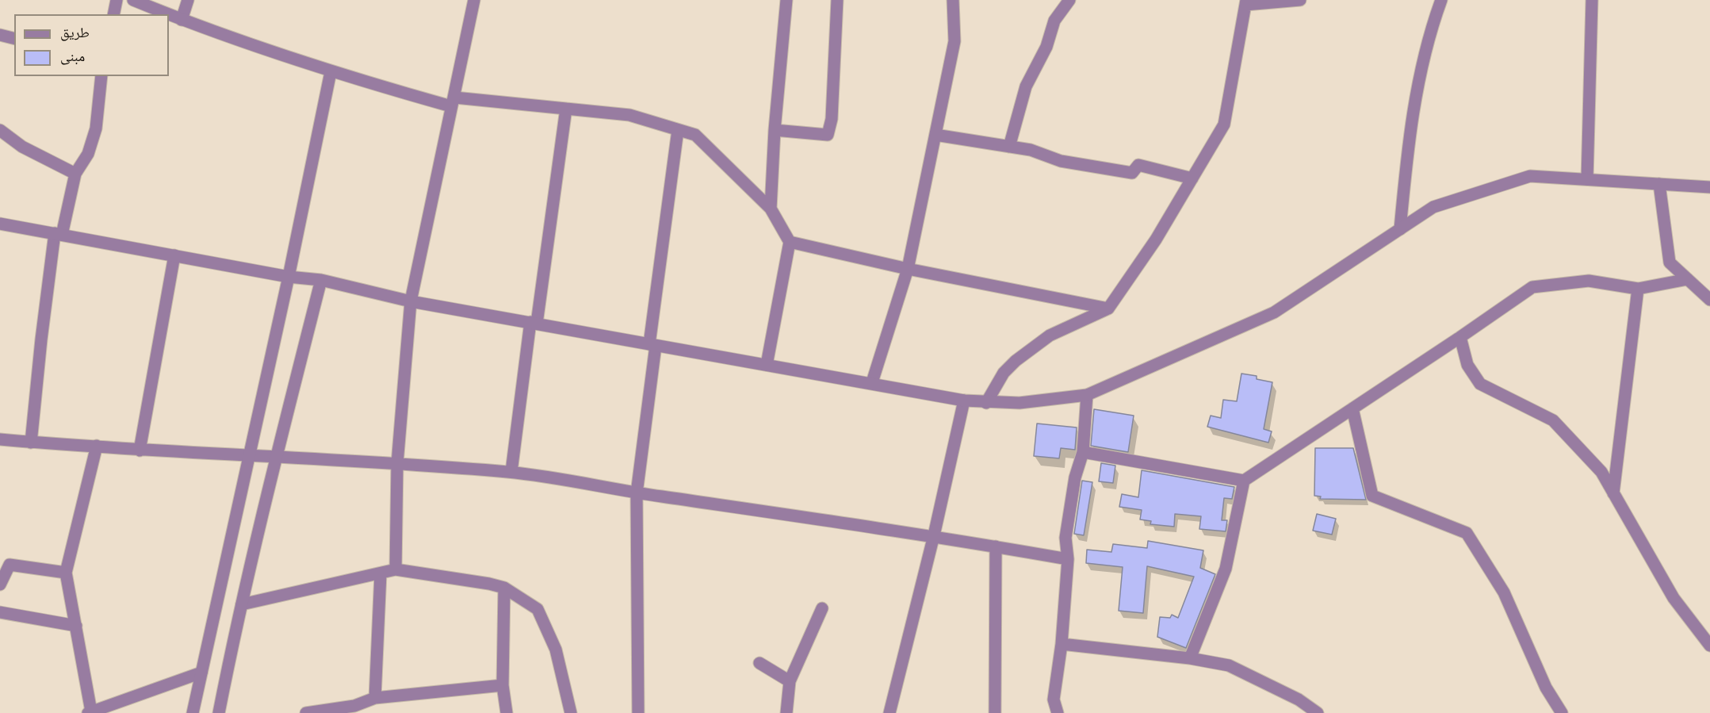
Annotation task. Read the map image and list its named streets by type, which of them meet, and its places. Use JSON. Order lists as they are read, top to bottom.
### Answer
{
  "legend": ["طريق", "مبنى"]
}
